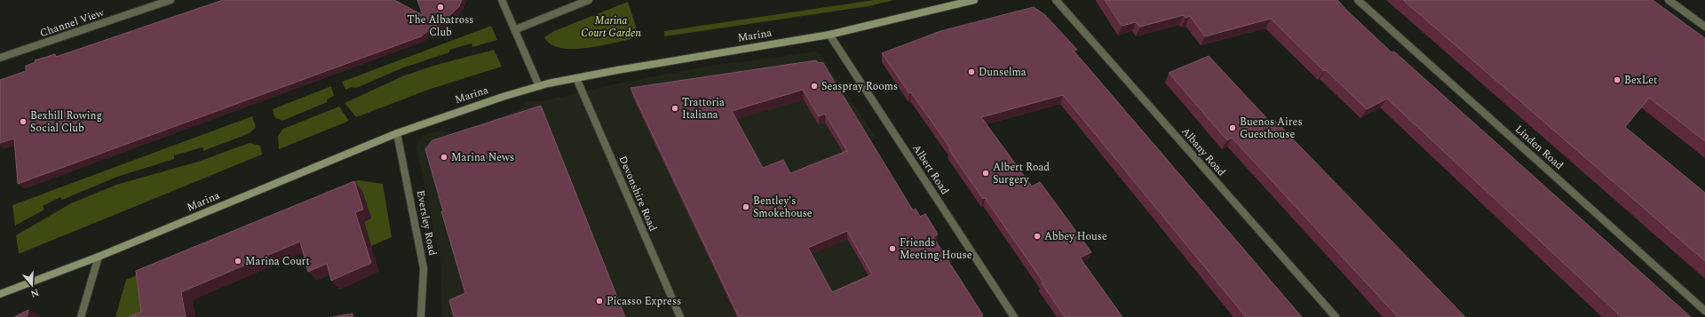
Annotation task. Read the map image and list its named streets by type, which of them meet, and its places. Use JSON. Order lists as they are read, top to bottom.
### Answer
{
  "streets": {
    "main road": ["Marina"],
    "street": [
      "Channel View",
      "Linden Road",
      "Albany Road",
      "Albert Road",
      "Devonshire Road",
      "Eversley Road"
    ]
  },
  "crossings": [
    ["Marina", "Albert Road"],
    ["Marina", "Devonshire Road"],
    ["Marina", "Eversley Road"]
  ],
  "parks": ["Marina Court Garden"],
  "places": [
    "The Albatross Club",
    "Dunselma",
    "BexLet",
    "Seaspray Rooms",
    "Trattoria Italiana",
    "Bexhill Rowing Social Club",
    "Buenos Aires Guesthouse",
    "Marina News",
    "Albert Road Surgery",
    "Bentley's Smokehouse",
    "Abbey House",
    "Friends Meeting House",
    "Marina Court",
    "Picasso Express"
  ],
  "north": "bottom"
}
